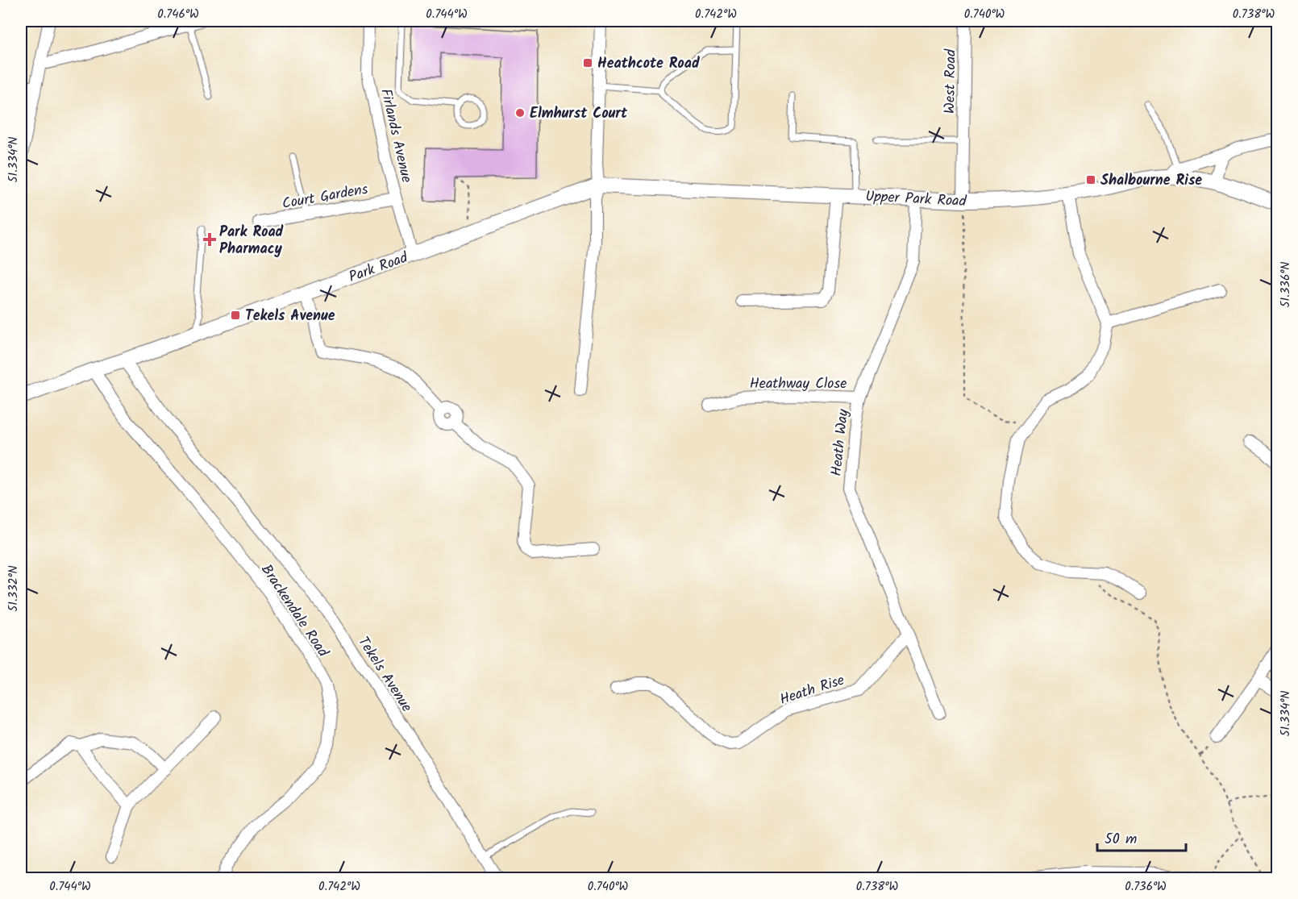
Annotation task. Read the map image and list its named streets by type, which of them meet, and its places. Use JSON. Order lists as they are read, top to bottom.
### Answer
{
  "streets": {
    "street": [
      "West Road",
      "Firlands Avenue",
      "Court Gardens",
      "Upper Park Road",
      "Park Road",
      "Heathway Close",
      "Heath Way",
      "Brackendale Road",
      "Tekels Avenue",
      "Heath Rise"
    ]
  },
  "crossings": [
    ["West Road", "Upper Park Road"],
    ["Firlands Avenue", "Court Gardens"],
    ["Firlands Avenue", "Park Road"],
    ["Upper Park Road", "Park Road"],
    ["Upper Park Road", "Heath Way"],
    ["Park Road", "Brackendale Road"],
    ["Park Road", "Tekels Avenue"],
    ["Heathway Close", "Heath Way"],
    ["Heath Way", "Heath Rise"]
  ],
  "places": {
    "transit": ["Heathcote Road", "Shalbourne Rise", "Tekels Avenue"],
    "other": ["Elmhurst Court"],
    "health": ["Park Road Pharmacy"]
  },
  "scale_bar": "50 m",
  "coordinates": [
    "0.746°W",
    "0.744°W",
    "0.742°W",
    "0.740°W",
    "0.738°W",
    "51.334°N",
    "51.336°N",
    "51.332°N",
    "0.736°W"
  ]
}
